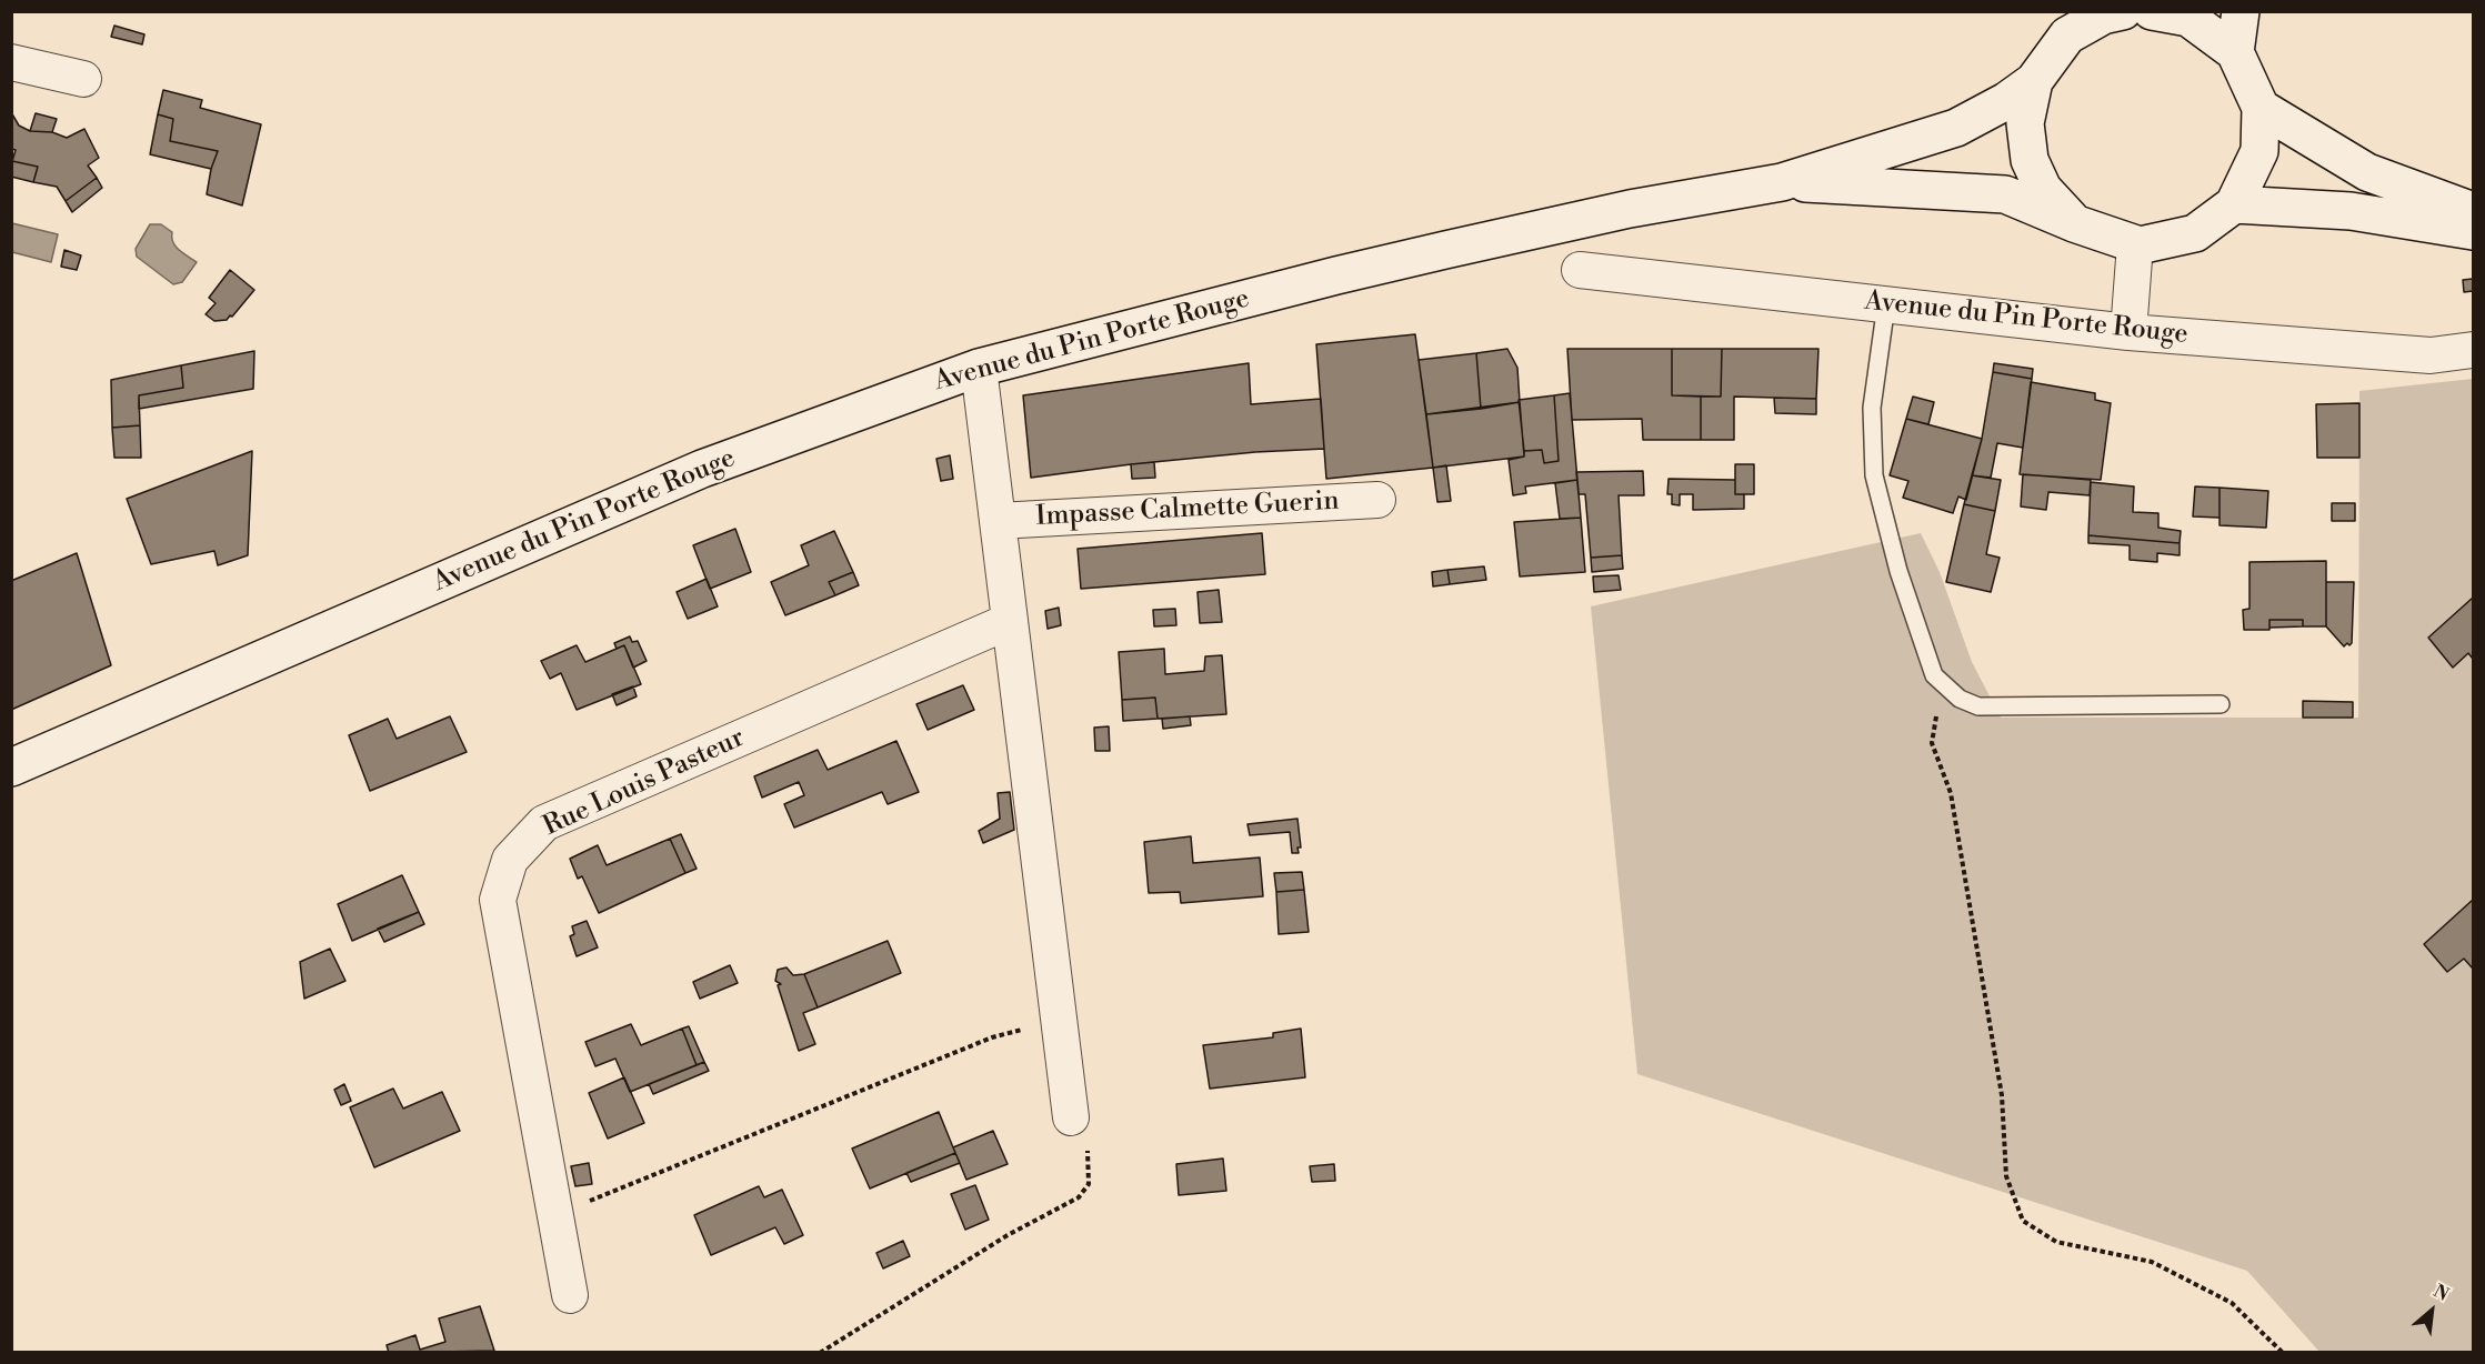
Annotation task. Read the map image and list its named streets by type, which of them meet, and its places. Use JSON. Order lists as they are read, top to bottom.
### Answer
{
  "streets": {
    "main road": ["Avenue du Pin Porte Rouge"],
    "street": ["Impasse Calmette Guerin", "Rue Louis Pasteur"]
  },
  "north": "top right"
}
